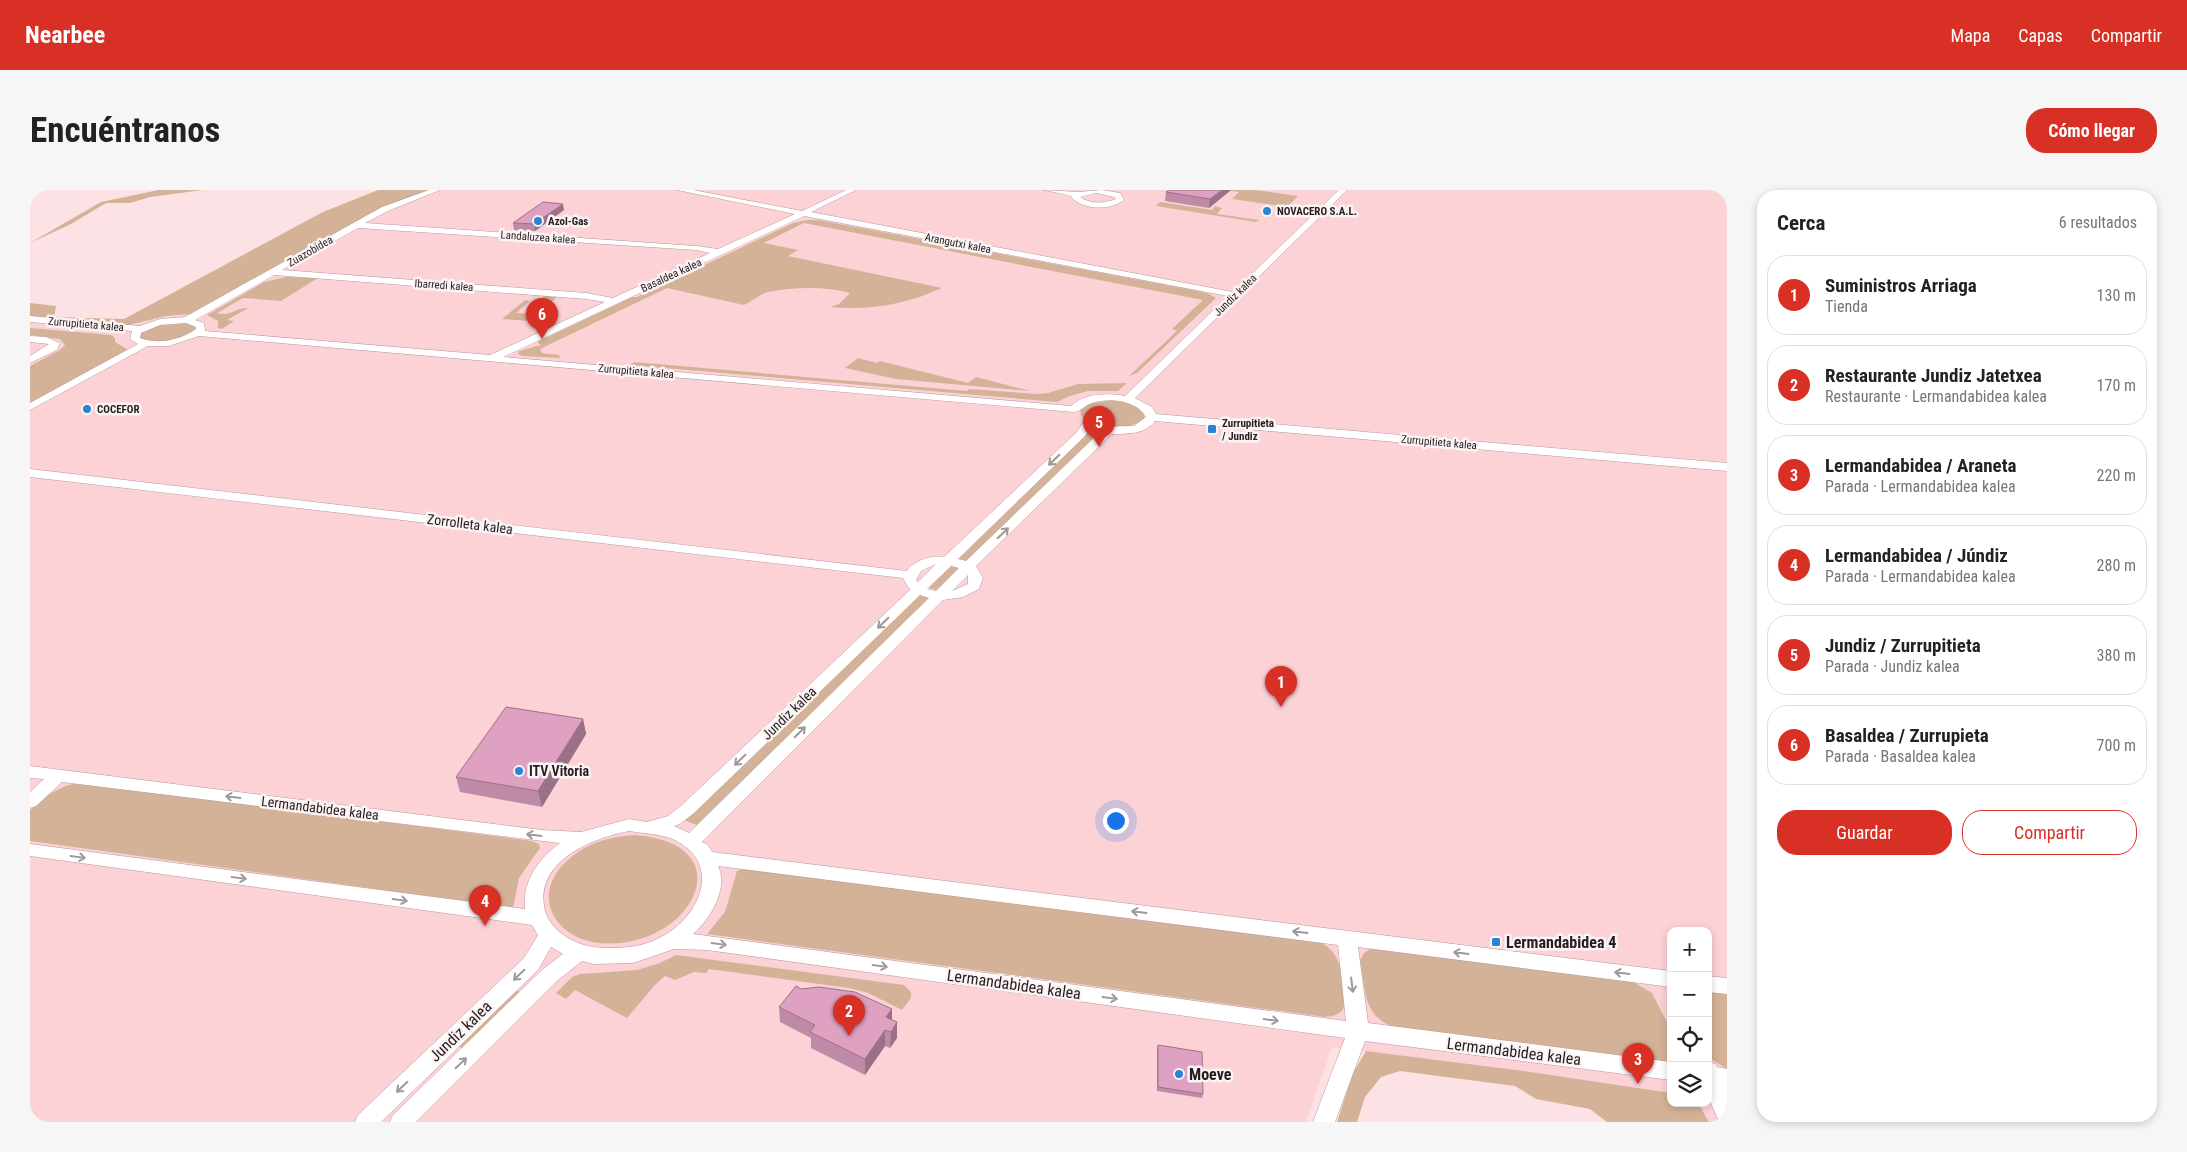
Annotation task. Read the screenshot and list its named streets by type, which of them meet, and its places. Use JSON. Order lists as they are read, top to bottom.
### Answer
{
  "streets": {
    "street": [
      "Landaluzea kalea",
      "Arangutxi kalea",
      "Zuazobidea",
      "Basaldea kalea",
      "Ibarredi kalea",
      "Jundiz kalea",
      "Zurrupitieta kalea",
      "Zorrolleta kalea",
      "Lermandabidea kalea"
    ]
  },
  "crossings": [
    ["Landaluzea kalea", "Zuazobidea"],
    ["Landaluzea kalea", "Basaldea kalea"],
    ["Arangutxi kalea", "Basaldea kalea"],
    ["Arangutxi kalea", "Jundiz kalea"],
    ["Zuazobidea", "Ibarredi kalea"],
    ["Basaldea kalea", "Ibarredi kalea"],
    ["Basaldea kalea", "Zurrupitieta kalea"],
    ["Jundiz kalea", "Lermandabidea kalea"]
  ],
  "places": {
    "other": [
      "NOVACERO S.A.L.",
      "Azol-Gas",
      "COCEFOR",
      "ITV Vitoria",
      "Moeve"
    ],
    "transit": ["Zurrupitieta / Jundiz", "Lermandabidea 4"]
  },
  "page": {
    "header": "Nearbee",
    "nav": ["Mapa", "Capas", "Compartir"],
    "buttons": [
      "Cómo llegar",
      ["Guardar", "Compartir"]
    ],
    "title": "Encuéntranos",
    "heading": ["Cerca", "6 resultados"],
    "list": [
      {
        "mark": "1",
        "name": "Suministros Arriaga",
        "note": "Tienda",
        "value": "130 m"
      },
      {
        "mark": "2",
        "name": "Restaurante Jundiz Jatetxea",
        "note": "Restaurante · Lermandabidea kalea",
        "value": "170 m"
      },
      {
        "mark": "3",
        "name": "Lermandabidea / Araneta",
        "note": "Parada · Lermandabidea kalea",
        "value": "220 m"
      },
      {
        "mark": "4",
        "name": "Lermandabidea / Júndiz",
        "note": "Parada · Lermandabidea kalea",
        "value": "280 m"
      },
      {
        "mark": "5",
        "name": "Jundiz / Zurrupitieta",
        "note": "Parada · Jundiz kalea",
        "value": "380 m"
      },
      {
        "mark": "6",
        "name": "Basaldea / Zurrupieta",
        "note": "Parada · Basaldea kalea",
        "value": "700 m"
      }
    ],
    "pins": [
      "6",
      "5",
      "1",
      "4",
      "2",
      "3"
    ],
    "map_buttons": ["+", "−"]
  }
}
